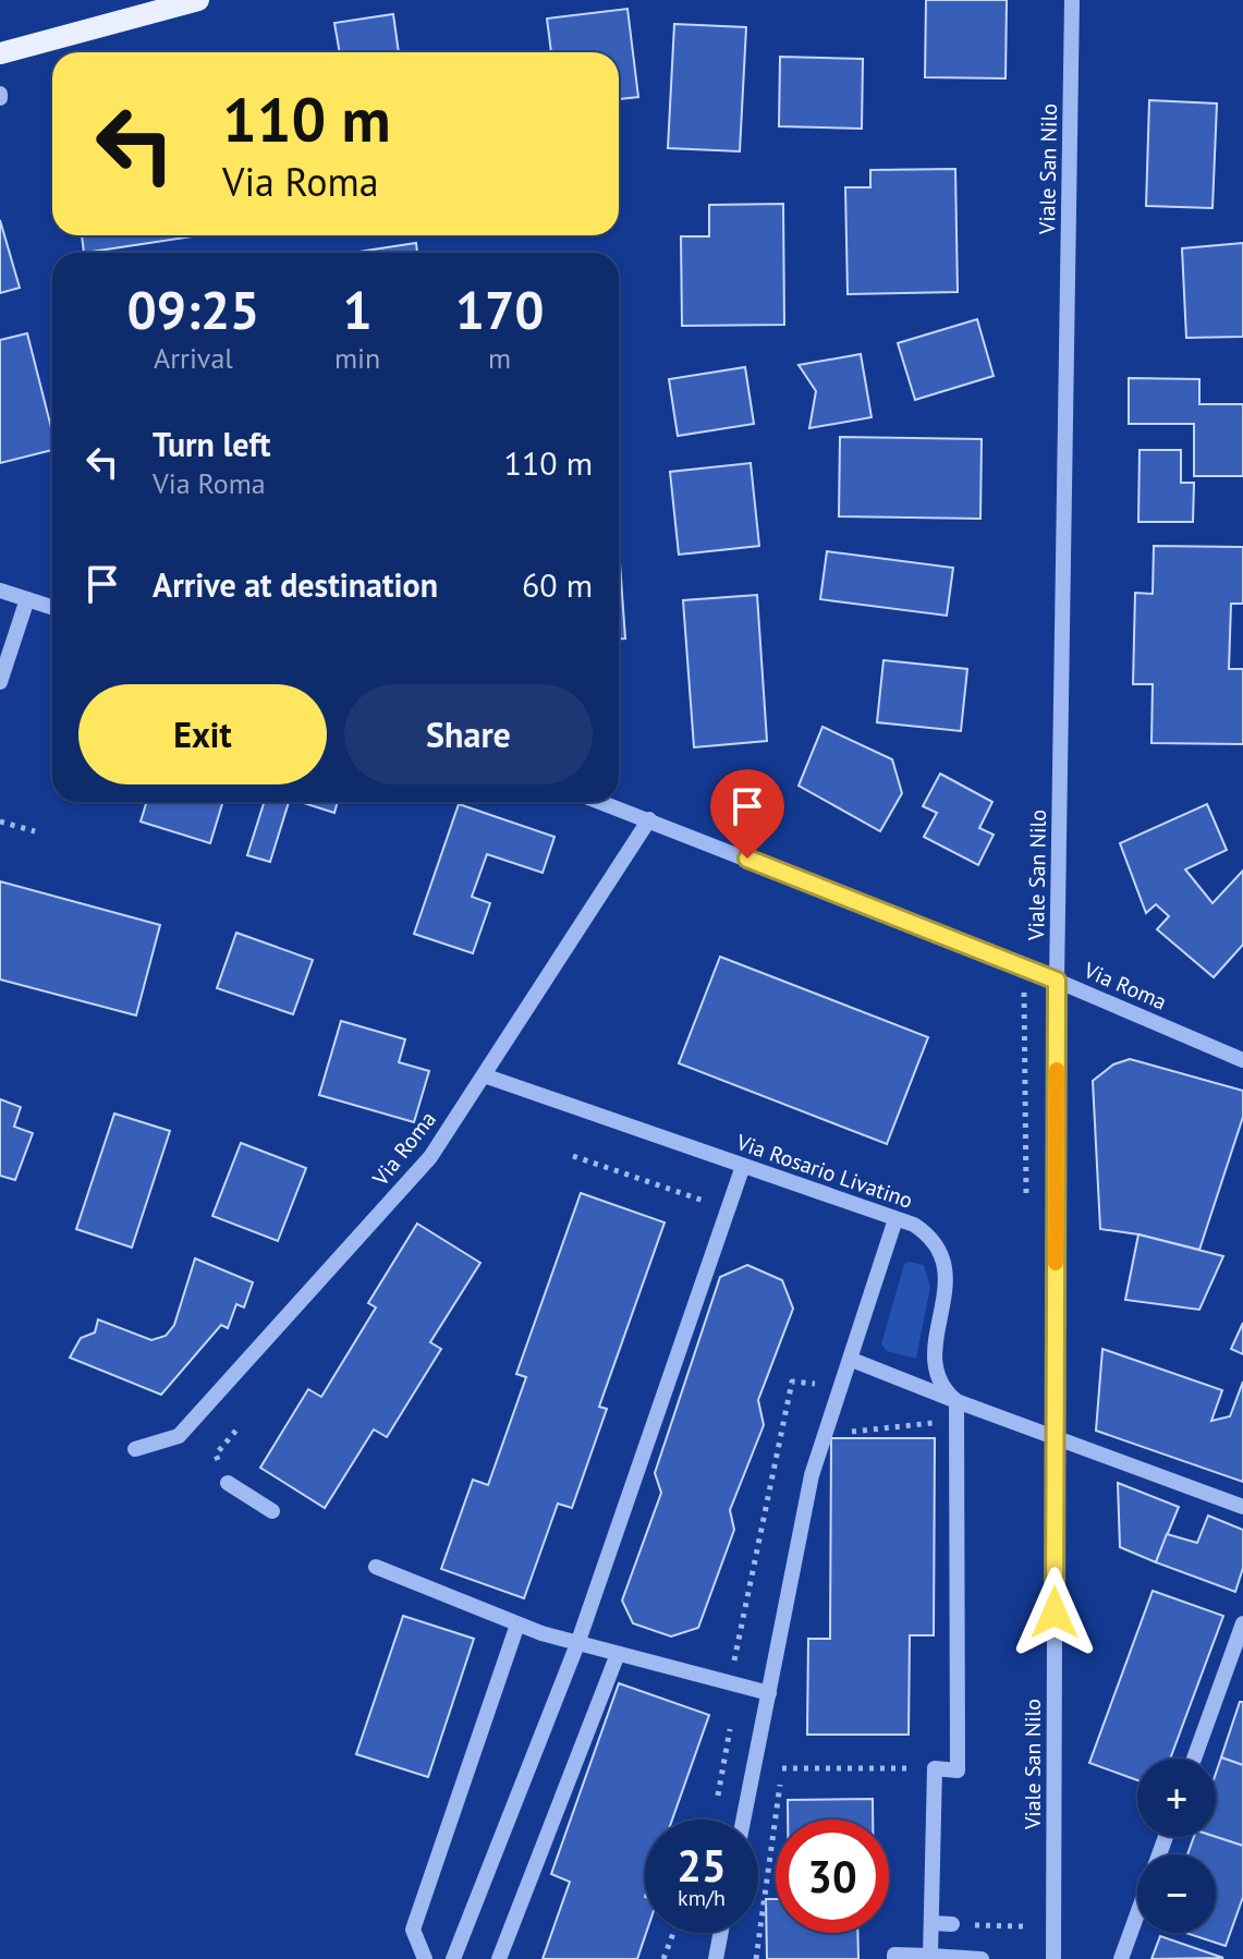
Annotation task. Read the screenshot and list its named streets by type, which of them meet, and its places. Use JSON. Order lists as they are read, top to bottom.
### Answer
{
  "streets": {
    "street": ["Viale San Nilo", "Via Roma", "Via Rosario Livatino"]
  },
  "crossings": [
    ["Viale San Nilo", "Via Roma"],
    ["Via Roma", "Via Rosario Livatino"]
  ],
  "page": {
    "turn": ["110 m", "Via Roma"],
    "eta": [
      "09:25",
      "Arrival",
      "1",
      "min",
      "170",
      "m"
    ],
    "list": [
      {
        "name": "Turn left",
        "note": "Via Roma",
        "value": "110 m"
      },
      {
        "name": "Arrive at destination",
        "value": "60 m"
      }
    ],
    "buttons": ["Exit", "Share"],
    "map_buttons": ["+", "−"],
    "speed": "25 km/h",
    "limit": "30"
  }
}
